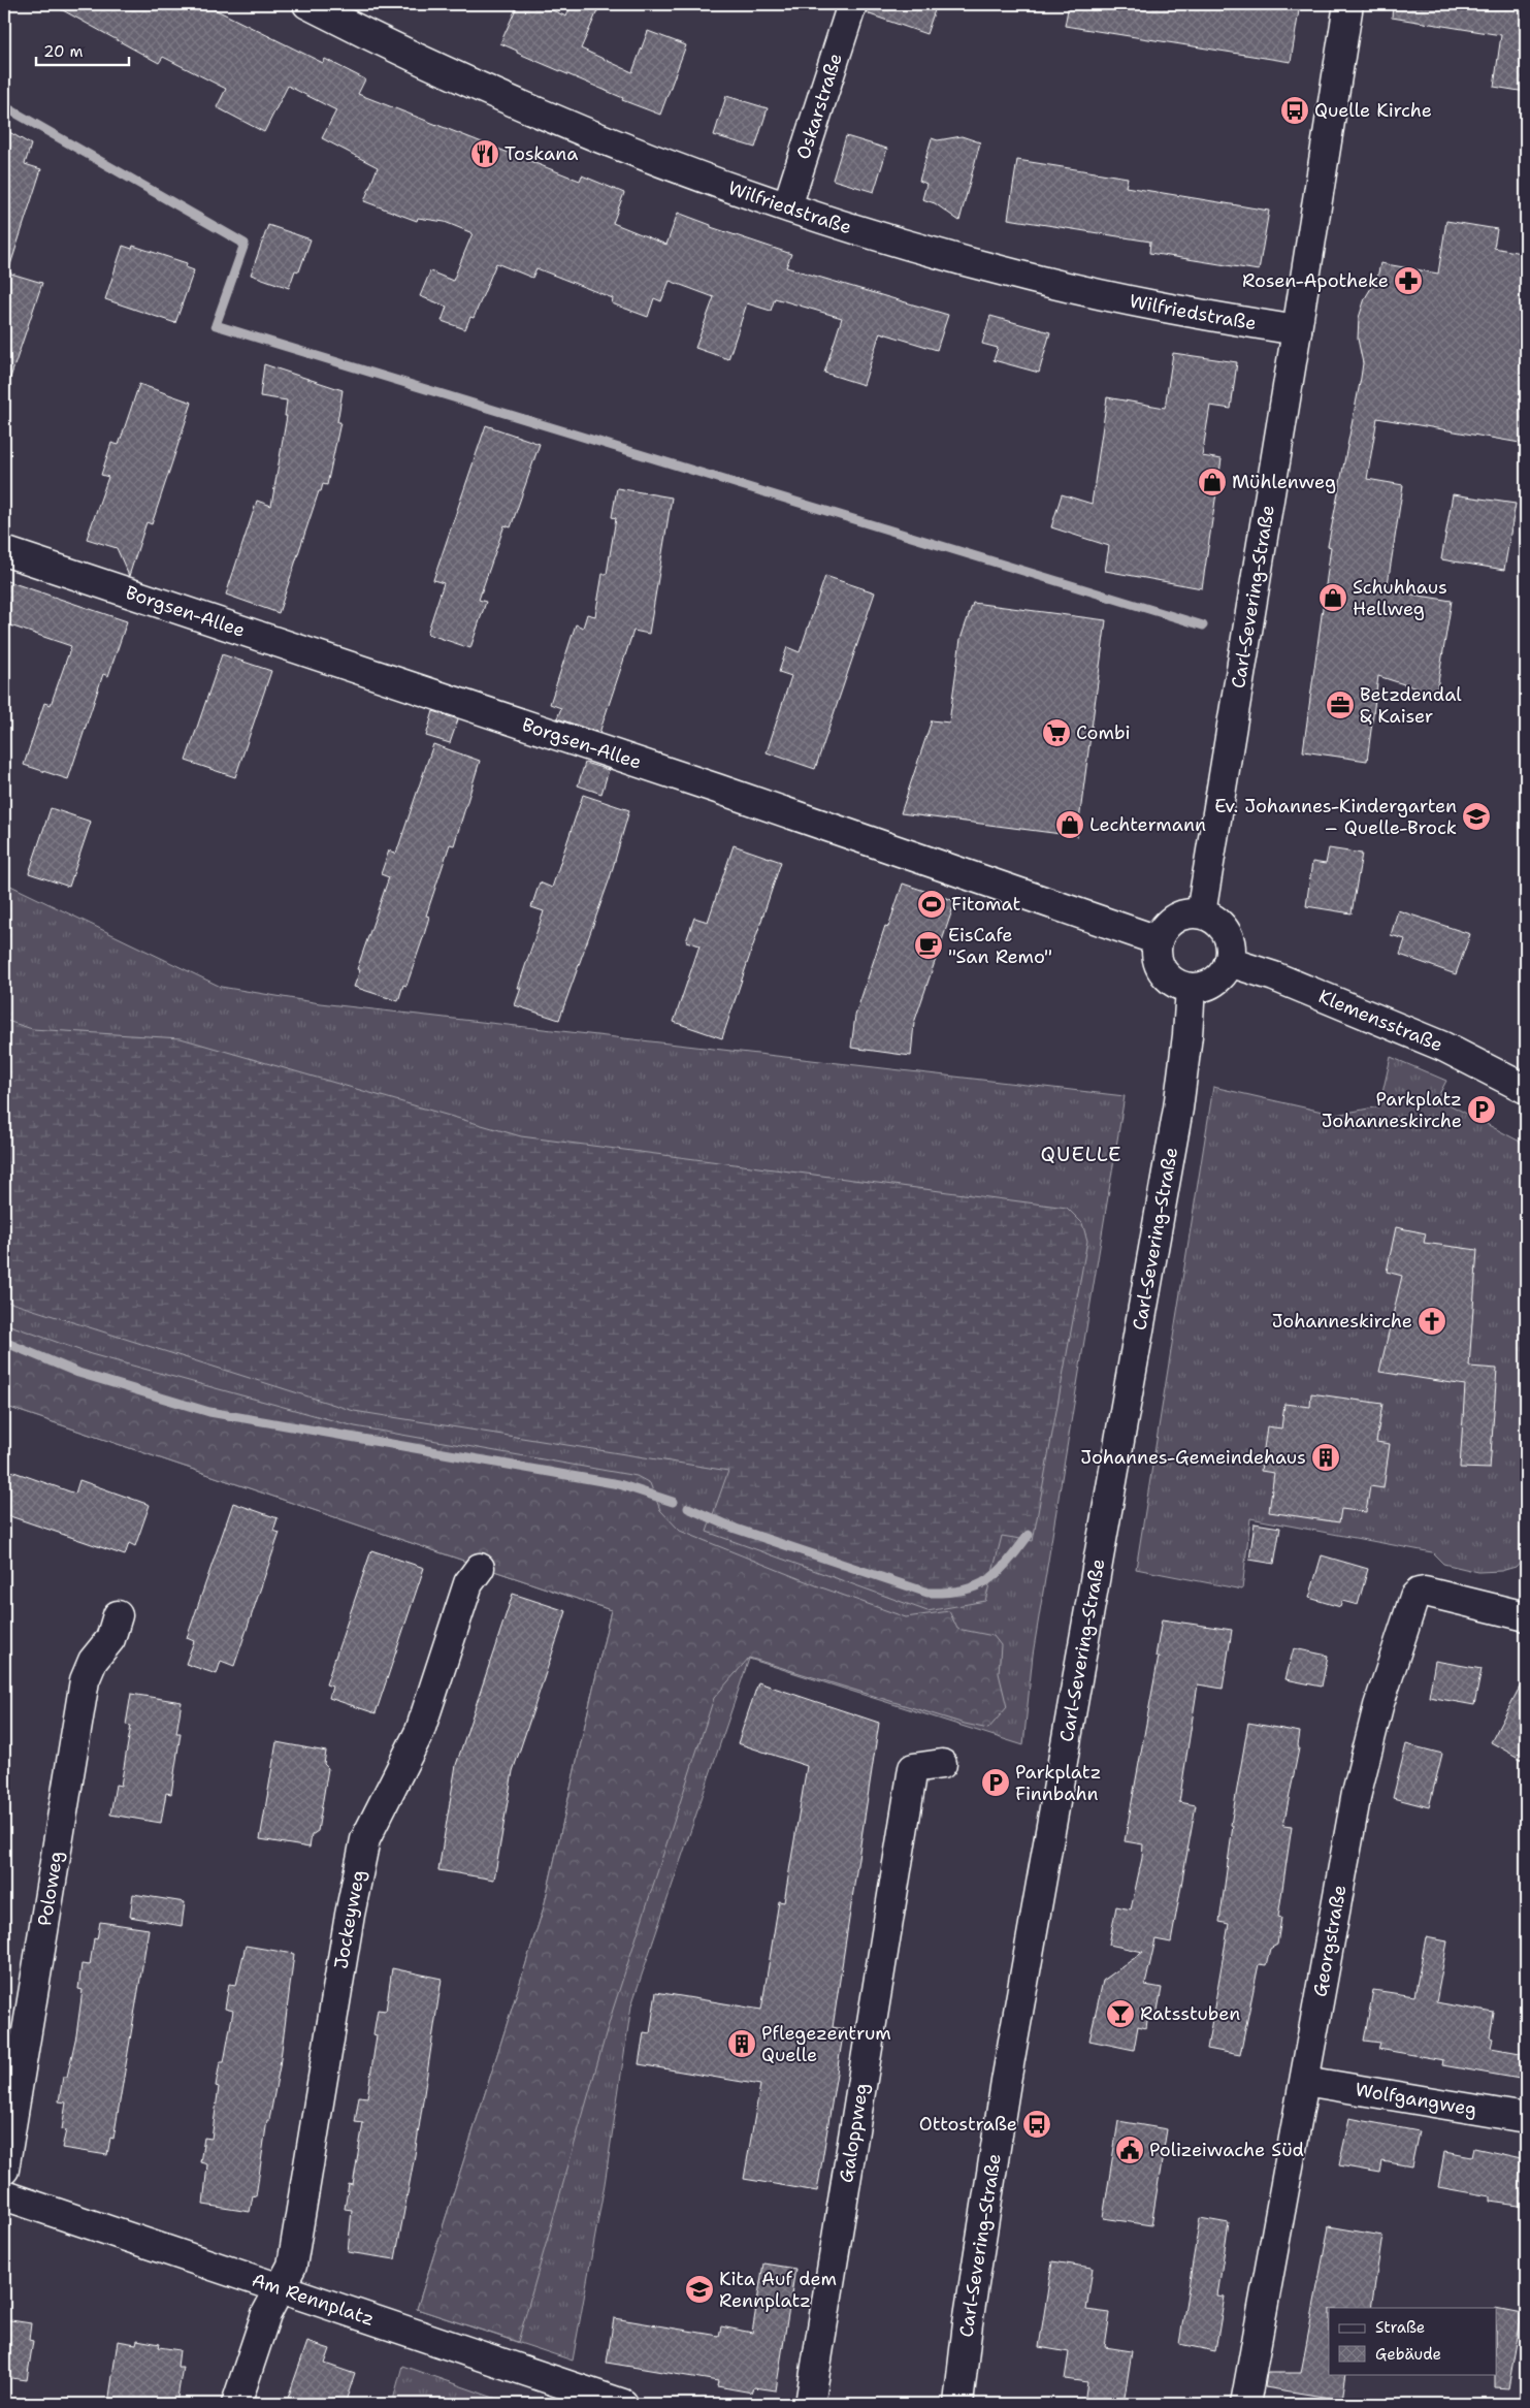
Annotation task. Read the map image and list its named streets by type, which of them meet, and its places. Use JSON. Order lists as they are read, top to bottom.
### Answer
{
  "streets": {
    "street": [
      "Oskarstraße",
      "Wilfriedstraße",
      "Carl-Severing-Straße",
      "Borgsen-Allee",
      "Klemensstraße",
      "Poloweg",
      "Jockeyweg",
      "Georgstraße",
      "Wolfgangweg",
      "Galoppweg",
      "Am Rennplatz"
    ]
  },
  "crossings": [
    ["Oskarstraße", "Wilfriedstraße"],
    ["Wilfriedstraße", "Carl-Severing-Straße"],
    ["Carl-Severing-Straße", "Borgsen-Allee"],
    ["Carl-Severing-Straße", "Klemensstraße"],
    ["Borgsen-Allee", "Klemensstraße"],
    ["Jockeyweg", "Am Rennplatz"],
    ["Georgstraße", "Wolfgangweg"]
  ],
  "districts": ["QUELLE"],
  "places": {
    "bus stop": ["Quelle Kirche", "Ottostraße"],
    "restaurant": ["Toskana"],
    "pharmacy": ["Rosen-Apotheke"],
    "shop": ["Mühlenweg", "Schuhhaus Hellweg", "Lechtermann"],
    "office": ["Betzdendal & Kaiser"],
    "supermarket": ["Combi"],
    "school or university": ["Ev. Johannes-Kindergarten – Quelle-Brock", "Kita Auf dem Rennplatz"],
    "sports": ["Fitomat"],
    "cafe": ["EisCafe \"San Remo\""],
    "parking": ["Parkplatz Johanneskirche", "Parkplatz Finnbahn"],
    "church": ["Johanneskirche"],
    "building": ["Johannes-Gemeindehaus", "Pflegezentrum Quelle"],
    "bar": ["Ratsstuben"],
    "public building": ["Polizeiwache Süd"]
  },
  "legend": ["Straße", "Gebäude"],
  "scale_bar": "20 m"
}
